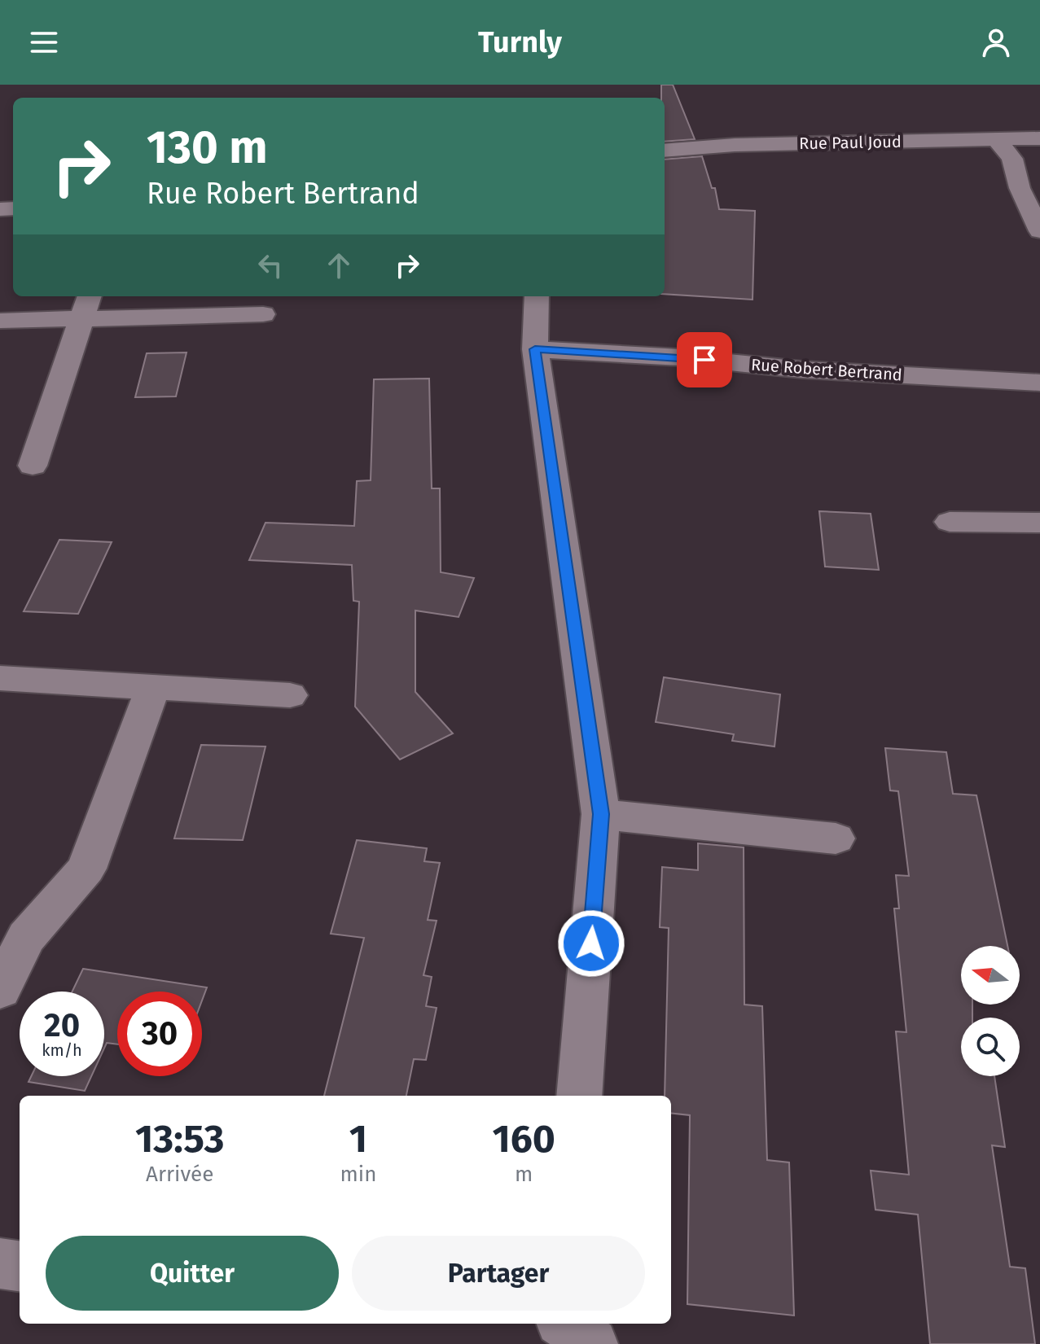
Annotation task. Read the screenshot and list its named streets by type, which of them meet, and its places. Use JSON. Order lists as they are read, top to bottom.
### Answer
{
  "streets": {
    "street": ["Rue Paul Joud", "Rue Robert Bertrand"]
  },
  "north": "left",
  "page": {
    "header": "Turnly",
    "turn": ["130 m", "Rue Robert Bertrand"],
    "speed": "20 km/h",
    "limit": "30",
    "eta": [
      "13:53",
      "Arrivée",
      "1",
      "min",
      "160",
      "m"
    ],
    "buttons": ["Quitter", "Partager"]
  }
}
